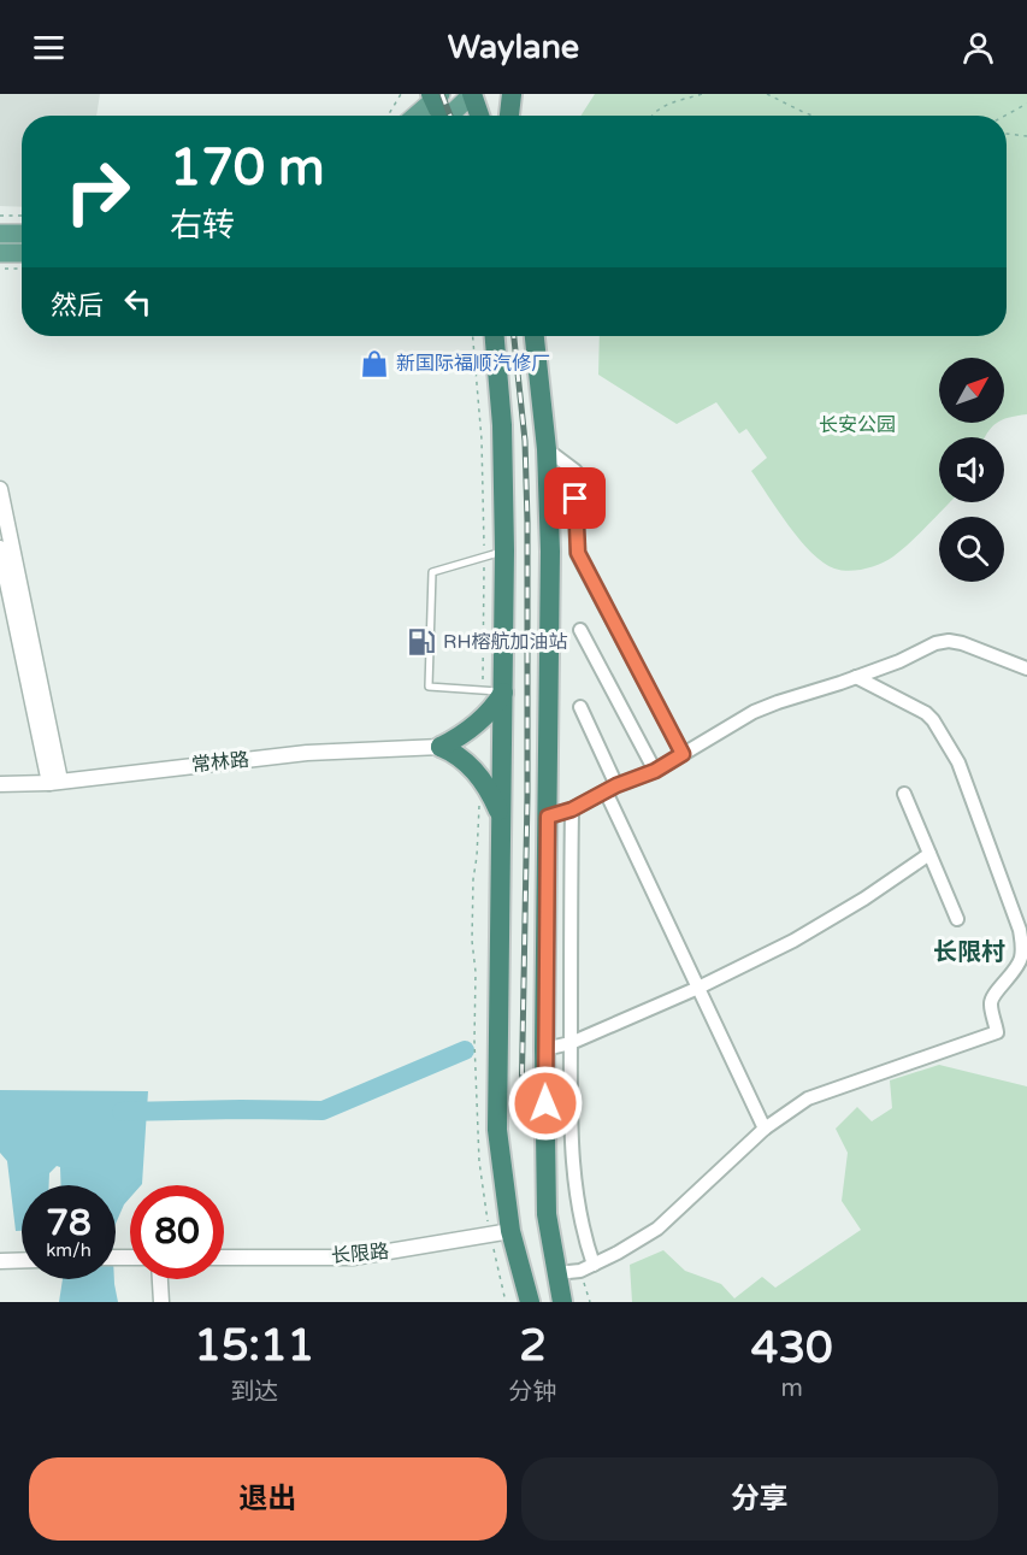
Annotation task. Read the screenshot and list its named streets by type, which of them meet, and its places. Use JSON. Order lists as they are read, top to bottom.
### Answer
{
  "streets": {
    "street": ["常林路", "长限路"]
  },
  "districts": ["长限村"],
  "parks": ["长安公园"],
  "places": {
    "shop": ["新国际福顺汽修厂"],
    "fuel station": ["RH榕航加油站"]
  },
  "north": "top right",
  "page": {
    "header": "Waylane",
    "turn": ["170 m", "右转"],
    "then": "然后",
    "speed": "78 km/h",
    "limit": "80",
    "eta": [
      "15:11",
      "到达",
      "2",
      "分钟",
      "430",
      "m"
    ],
    "buttons": ["退出", "分享"]
  }
}
